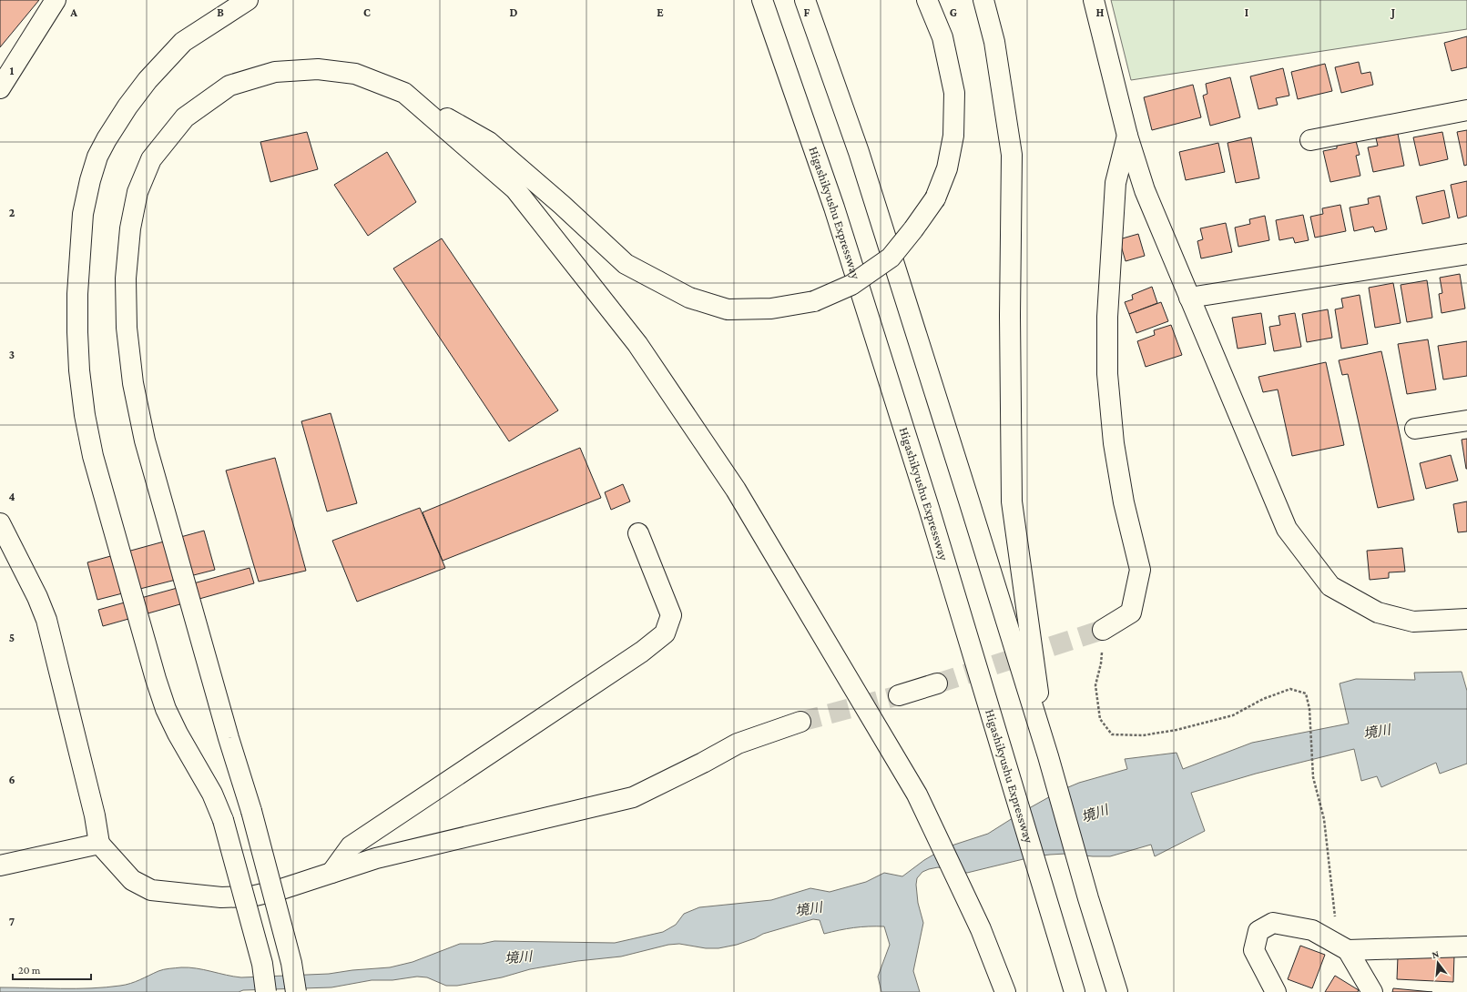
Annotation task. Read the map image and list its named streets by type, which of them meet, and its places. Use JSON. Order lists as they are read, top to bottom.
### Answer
{
  "streets": {
    "main road": ["Higashikyushu Expressway"]
  },
  "water": ["境川"],
  "scale_bar": "20 m",
  "north": "top",
  "grid": {
    "columns": [
      "A",
      "B",
      "C",
      "D",
      "E",
      "F",
      "G",
      "H",
      "I",
      "J"
    ],
    "rows": [
      "1",
      "2",
      "3",
      "4",
      "5",
      "6",
      "7"
    ]
  }
}
